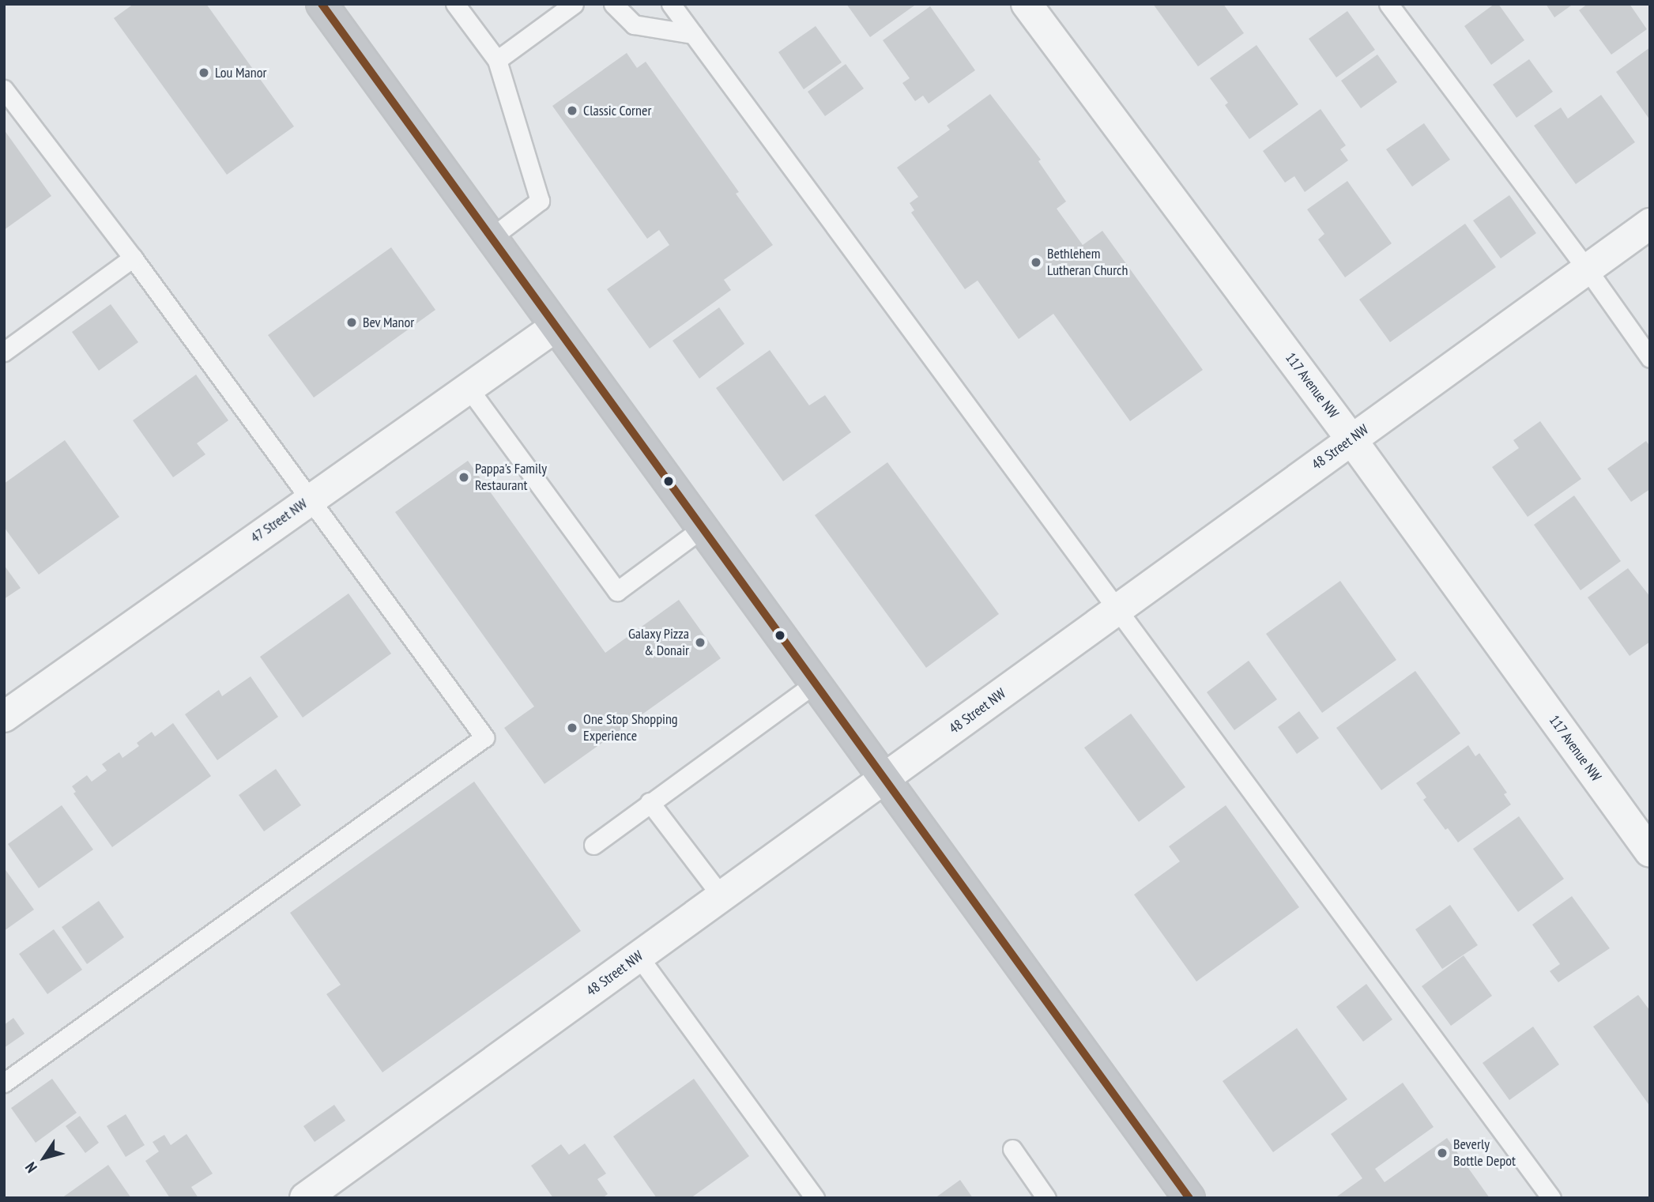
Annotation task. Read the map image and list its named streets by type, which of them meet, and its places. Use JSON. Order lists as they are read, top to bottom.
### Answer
{
  "streets": {
    "street": ["117 Avenue NW", "48 Street NW", "47 Street NW"]
  },
  "crossings": [
    ["117 Avenue NW", "48 Street NW"]
  ],
  "places": [
    "Lou Manor",
    "Classic Corner",
    "Bethlehem Lutheran Church",
    "Bev Manor",
    "Pappa's Family Restaurant",
    "Galaxy Pizza & Donair",
    "One Stop Shopping Experience",
    "Beverly Bottle Depot"
  ],
  "north": "bottom left"
}
